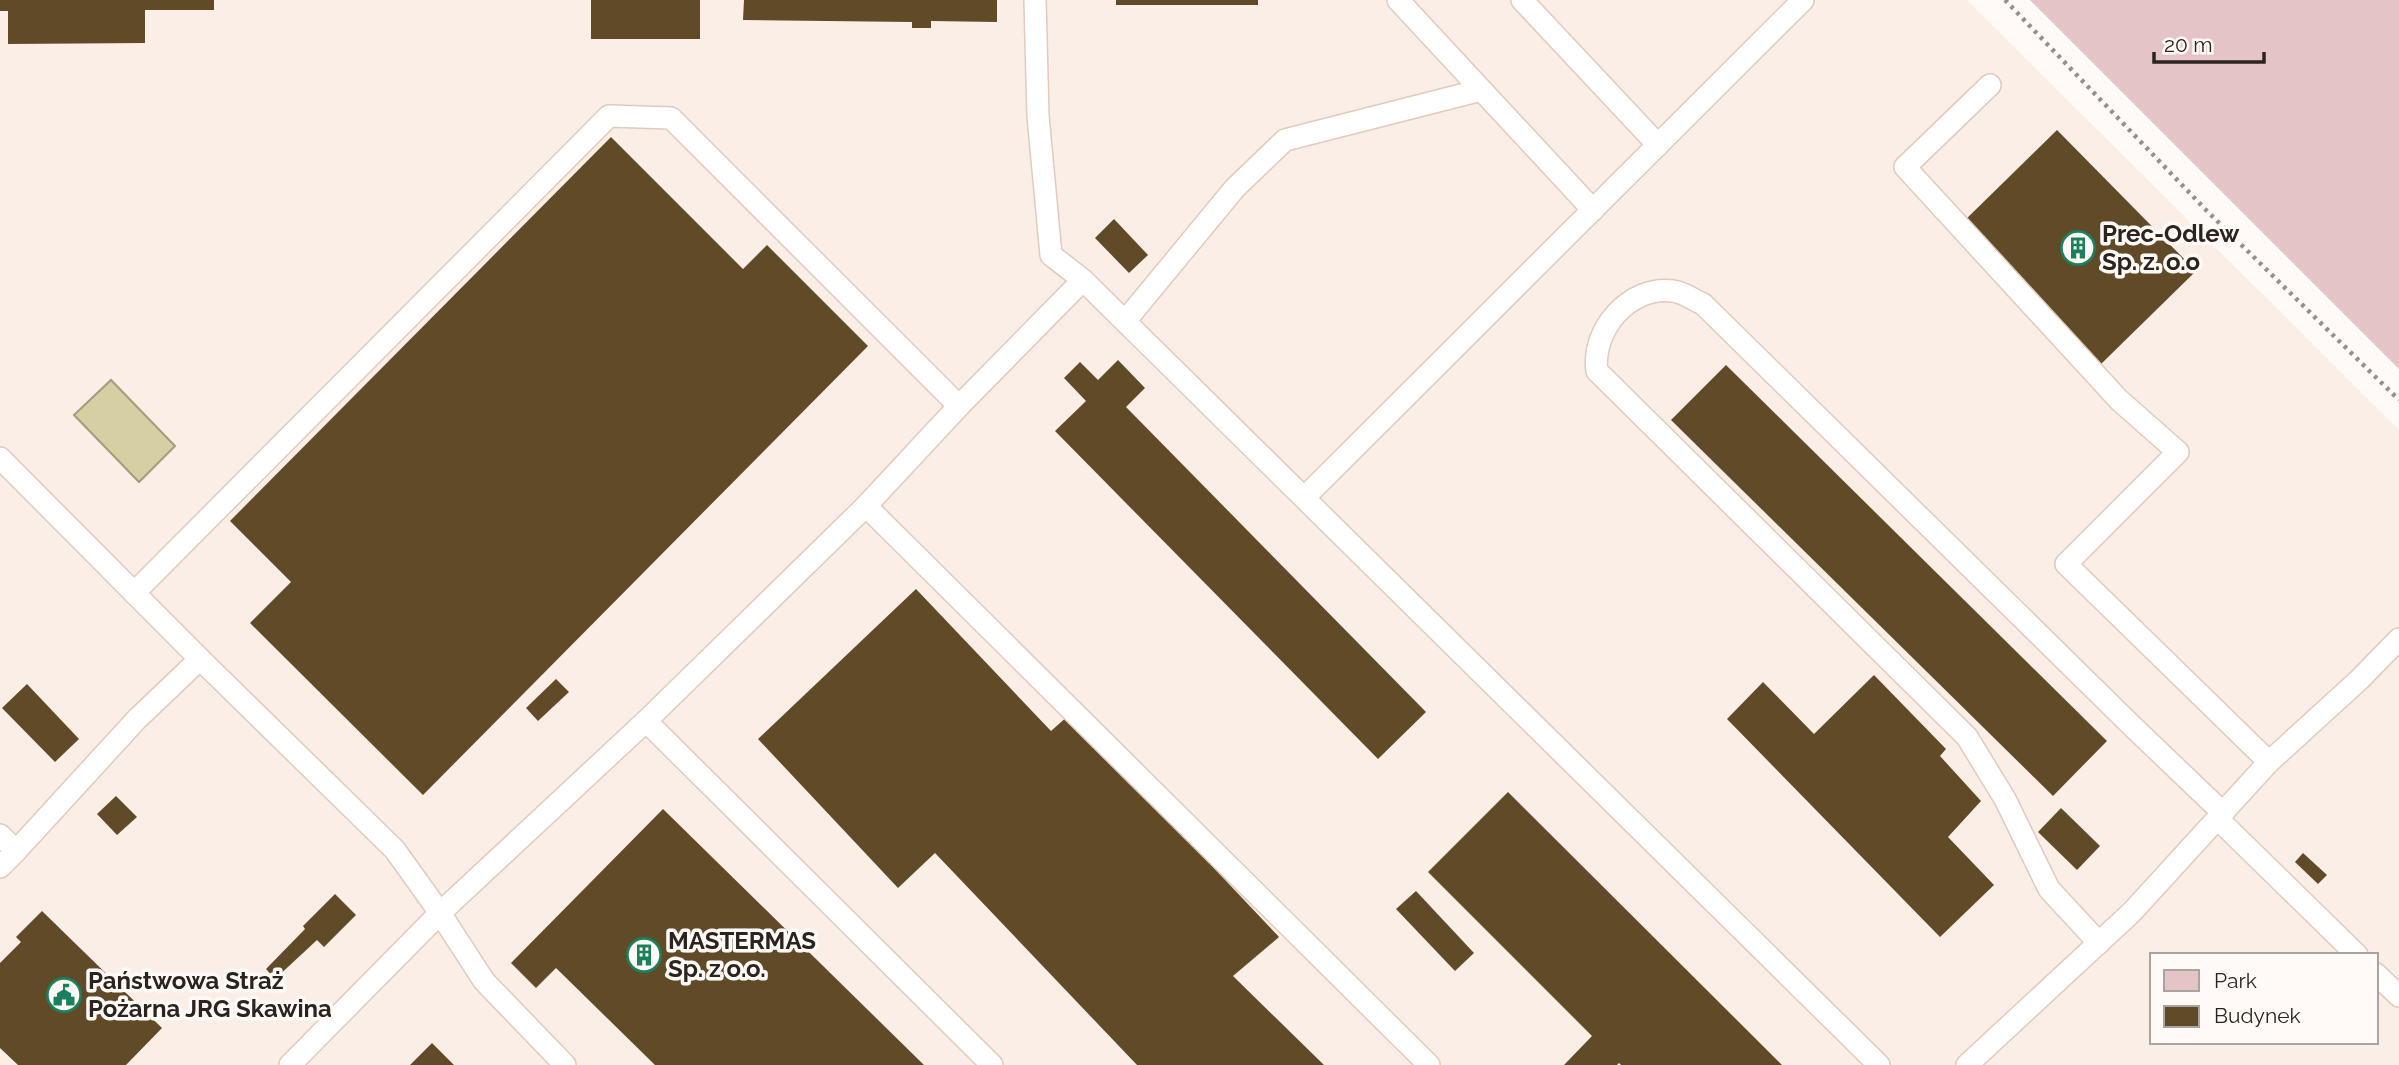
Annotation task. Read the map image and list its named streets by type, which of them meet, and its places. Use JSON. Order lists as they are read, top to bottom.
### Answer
{
  "places": {
    "building": ["Prec-Odlew Sp. z. o.o", "MASTERMAS Sp. z o.o."],
    "public building": ["Państwowa Straż Pożarna JRG Skawina"]
  },
  "legend": ["Park", "Budynek"],
  "scale_bar": "20 m"
}
